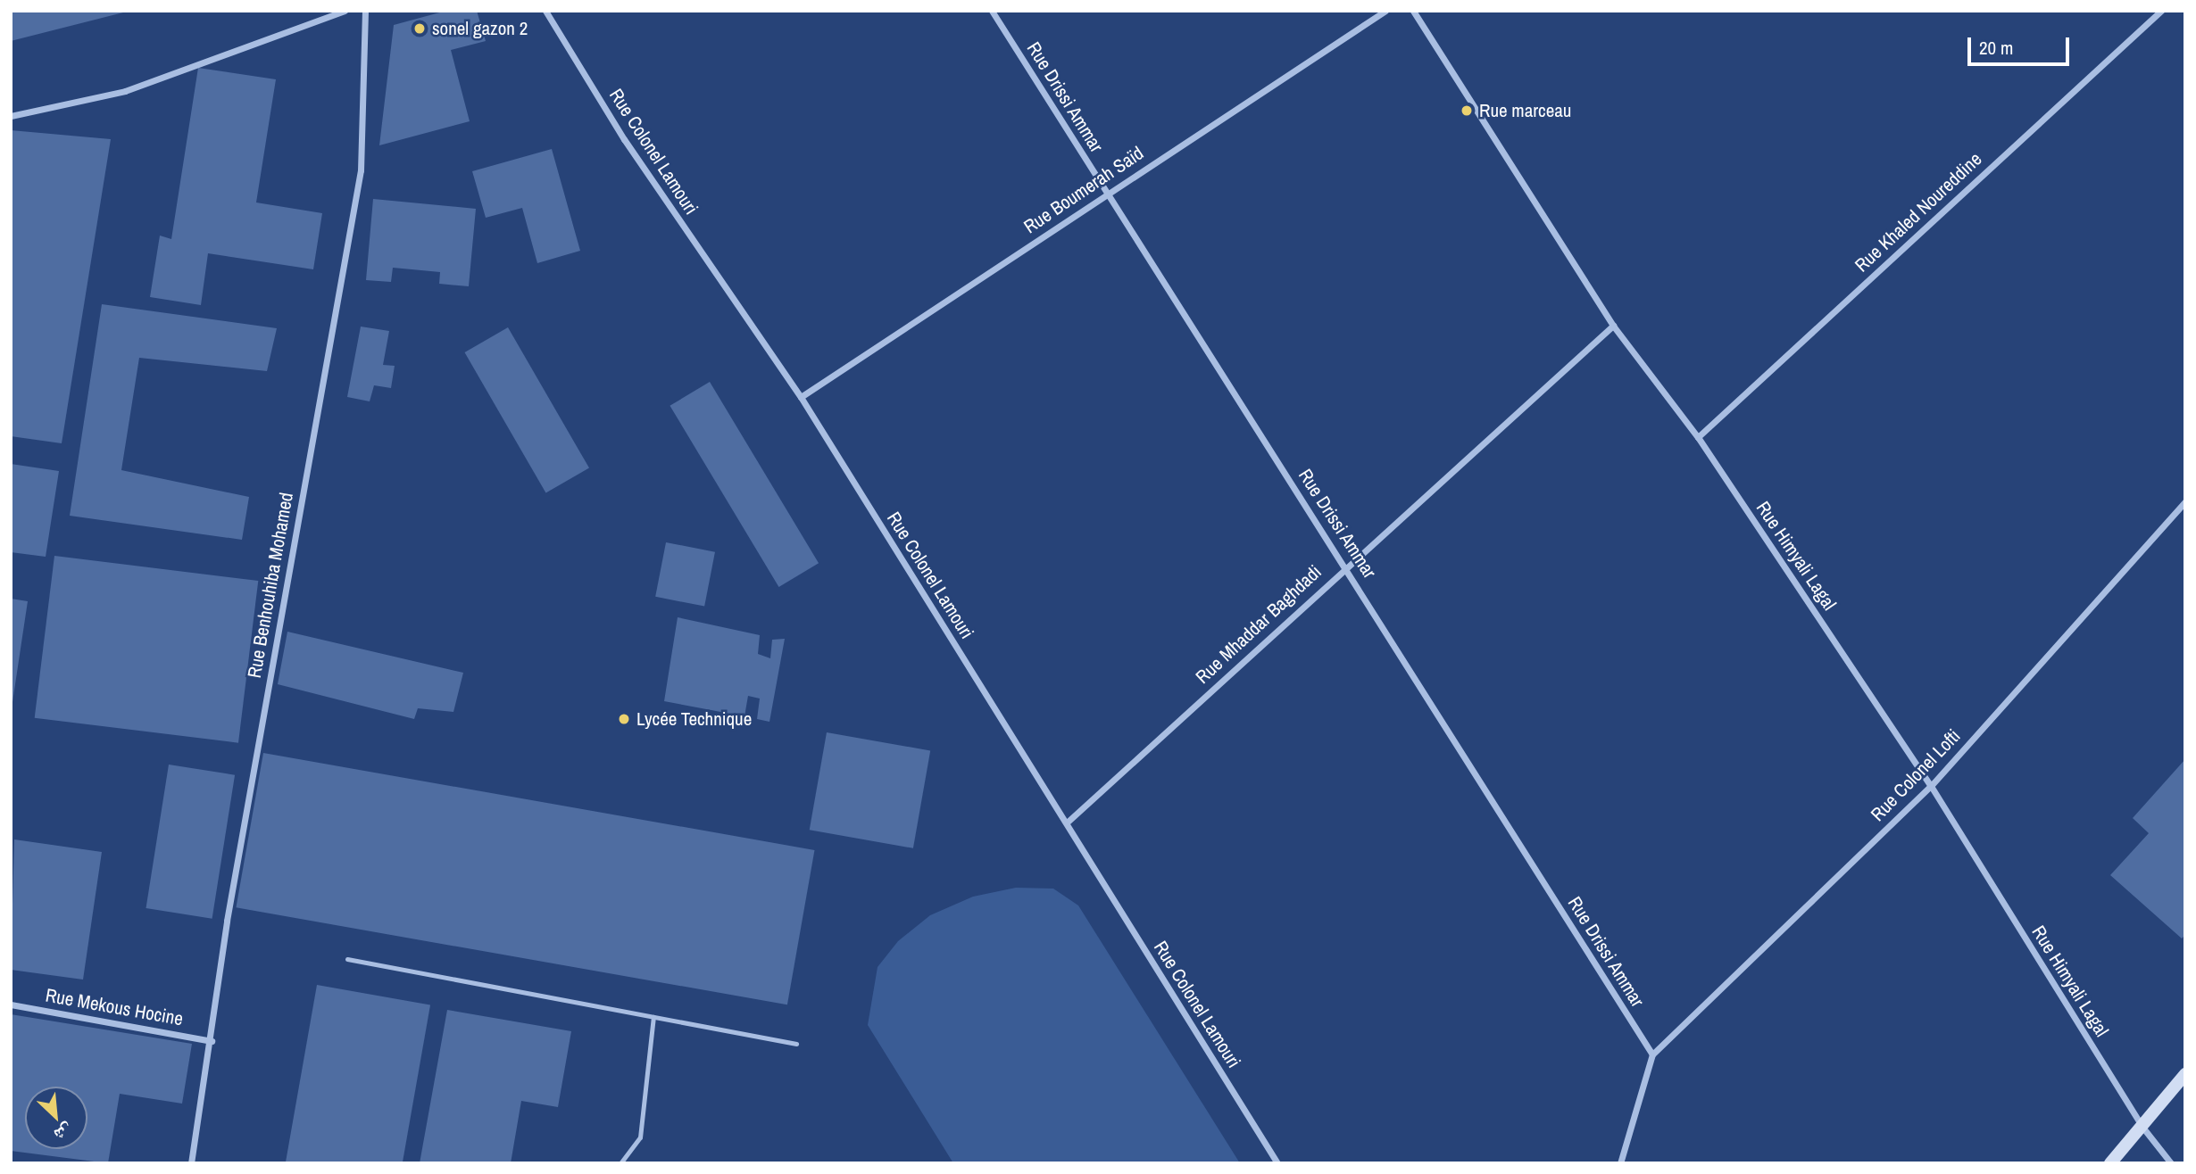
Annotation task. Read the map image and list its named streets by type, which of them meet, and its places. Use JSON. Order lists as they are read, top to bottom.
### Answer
{
  "streets": {
    "street": [
      "Rue Drissi Ammar",
      "Rue Colonel Lamouri",
      "Rue Boumerah Saïd",
      "Rue Khaled Noureddine",
      "Rue Himyali Lagal",
      "Rue Benhouhiba Mohamed",
      "Rue Mhaddar Baghdadi",
      "Rue Colonel Lofti",
      "Rue Mekous Hocine"
    ]
  },
  "crossings": [
    ["Rue Drissi Ammar", "Rue Boumerah Saïd"],
    ["Rue Drissi Ammar", "Rue Mhaddar Baghdadi"],
    ["Rue Drissi Ammar", "Rue Colonel Lofti"],
    ["Rue Colonel Lamouri", "Rue Boumerah Saïd"],
    ["Rue Colonel Lamouri", "Rue Mhaddar Baghdadi"],
    ["Rue Khaled Noureddine", "Rue Himyali Lagal"],
    ["Rue Himyali Lagal", "Rue Mhaddar Baghdadi"],
    ["Rue Himyali Lagal", "Rue Colonel Lofti"],
    ["Rue Benhouhiba Mohamed", "Rue Mekous Hocine"]
  ],
  "places": ["sonel gazon 2", "Rue marceau", "Lycée Technique"],
  "scale_bar": "20 m",
  "north": "bottom right"
}
